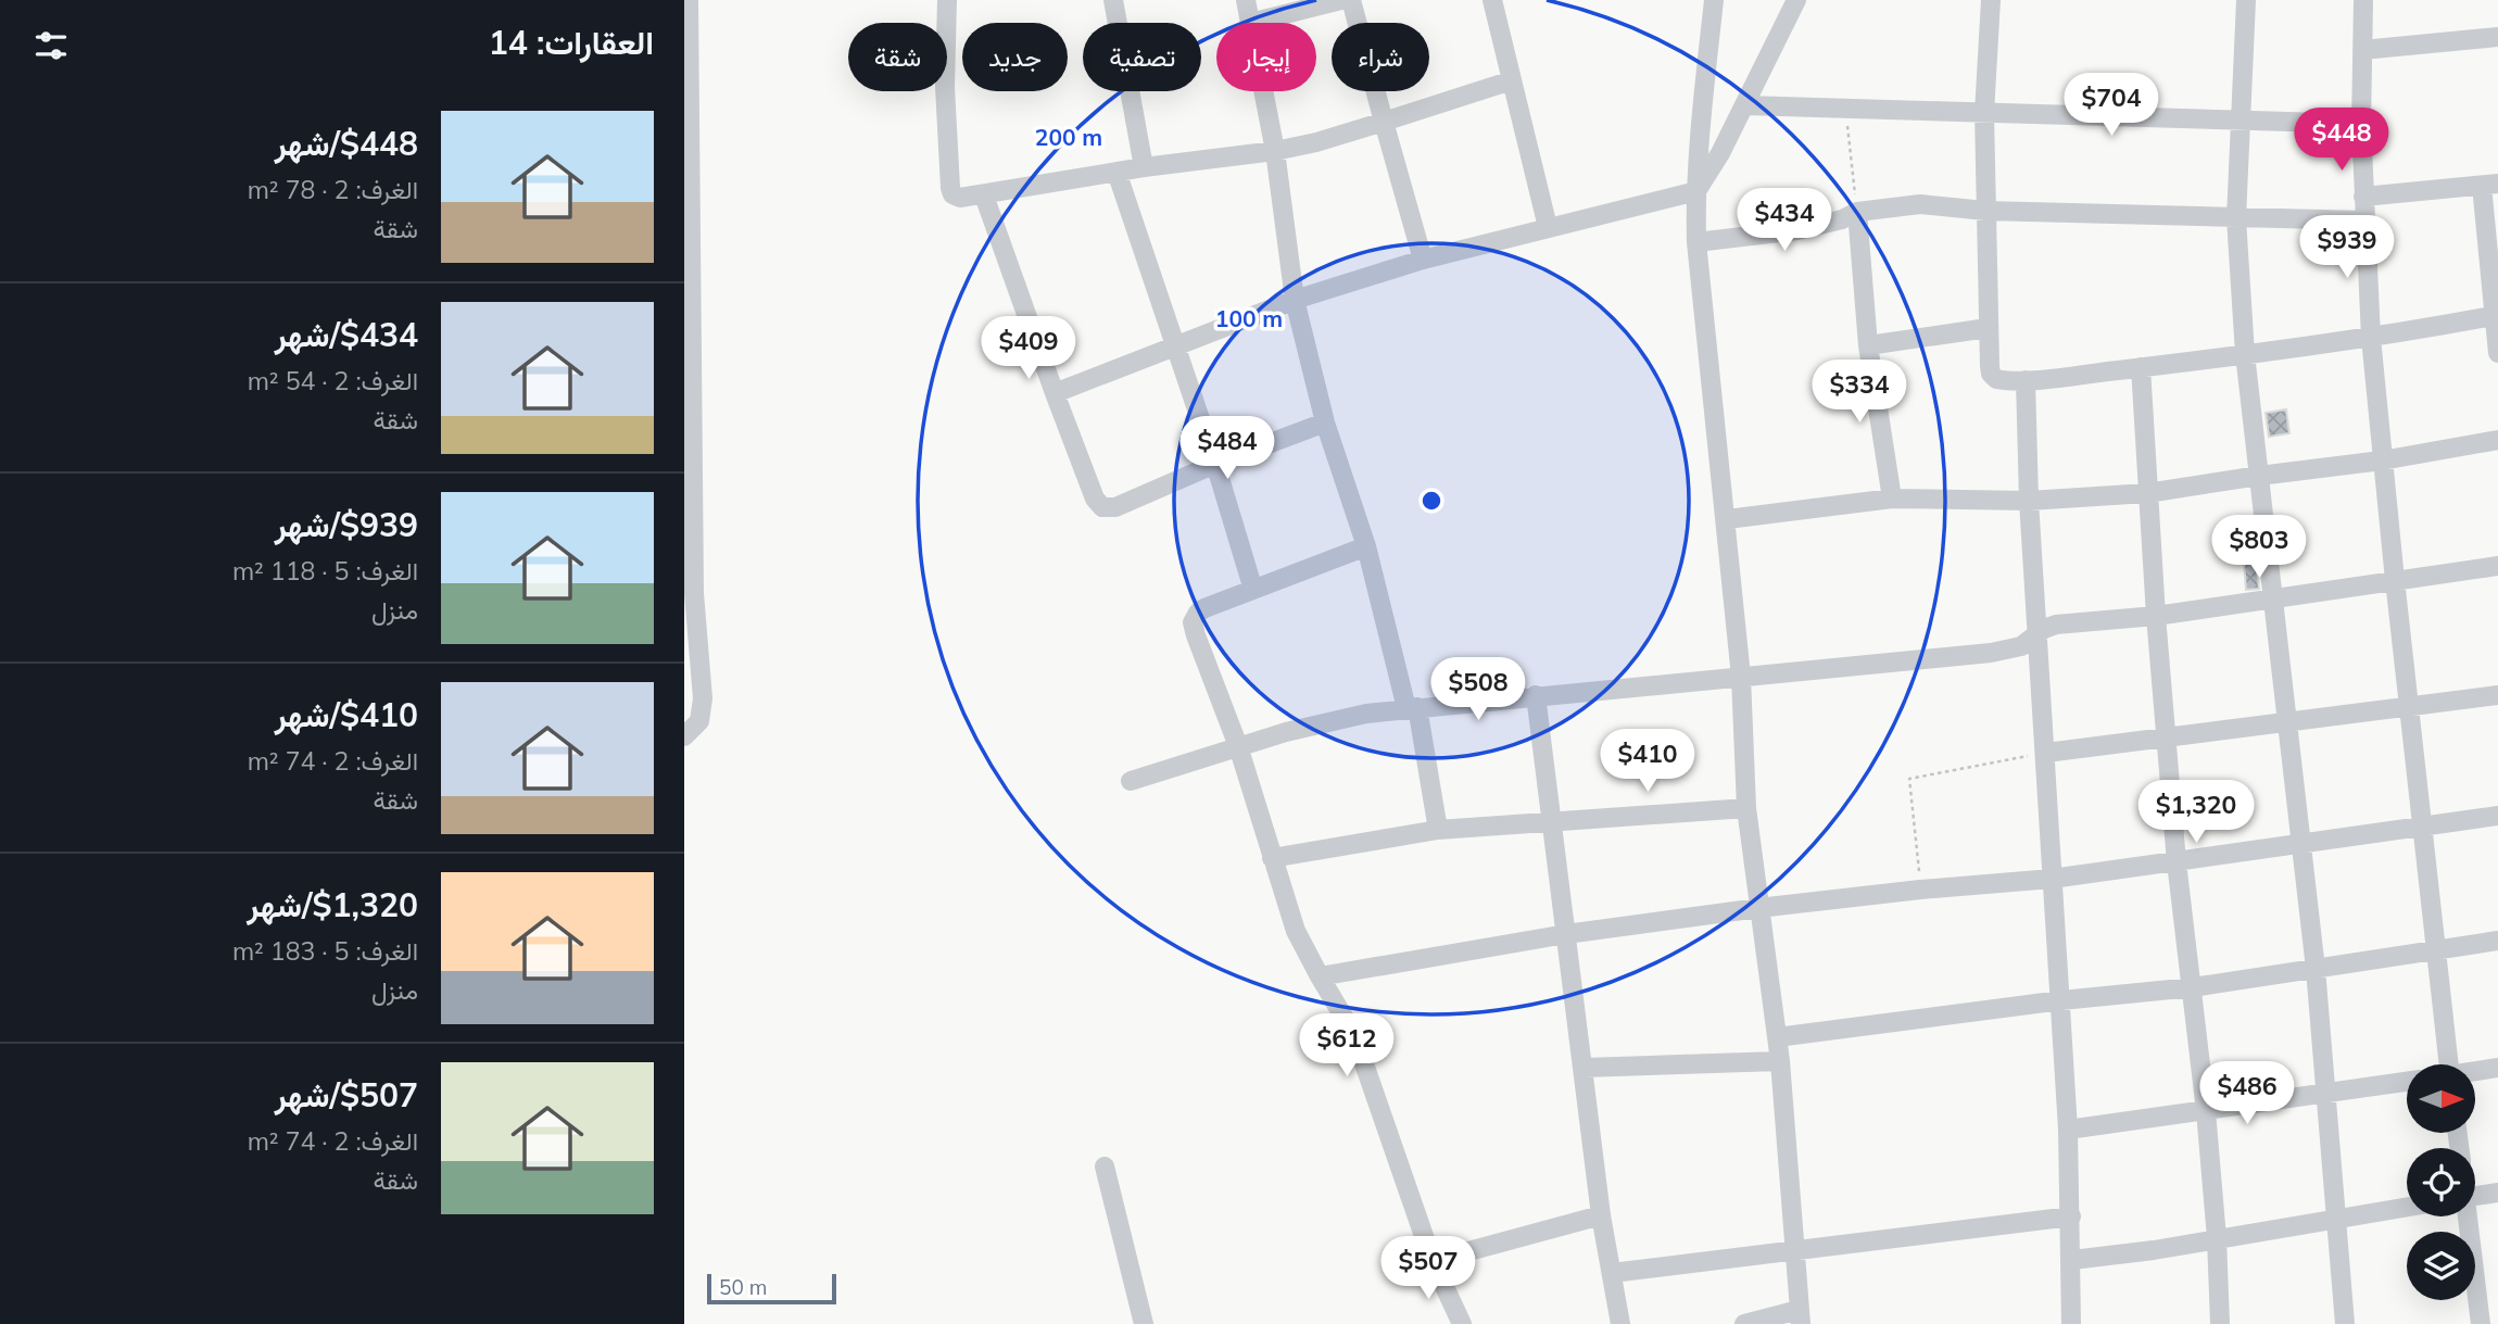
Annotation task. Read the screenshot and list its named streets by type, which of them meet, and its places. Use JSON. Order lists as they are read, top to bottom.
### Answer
{
  "scale_bar": "50 m",
  "north": "right",
  "page": {
    "heading": "العقارات: 14",
    "chip": [
      "شراء",
      "إيجار",
      "تصفية",
      "جديد",
      "شقة"
    ],
    "price": [
      "$704",
      "$448",
      "$434",
      "$939",
      "$409",
      "$334",
      "$484",
      "$803",
      "$508",
      "$410",
      "$1,320",
      "$612",
      "$486",
      "$507"
    ],
    "list": [
      {
        "name": "$448/شهر",
        "note": "الغرف: 2 · 78 m² · شقة"
      },
      {
        "name": "$434/شهر",
        "note": "الغرف: 2 · 54 m² · شقة"
      },
      {
        "name": "$939/شهر",
        "note": "الغرف: 5 · 118 m² · منزل"
      },
      {
        "name": "$410/شهر",
        "note": "الغرف: 2 · 74 m² · شقة"
      },
      {
        "name": "$1,320/شهر",
        "note": "الغرف: 5 · 183 m² · منزل"
      },
      {
        "name": "$507/شهر",
        "note": "الغرف: 2 · 74 m² · شقة"
      }
    ],
    "scale": "50 m"
  },
  "rings": ["200 m", "100 m"]
}
